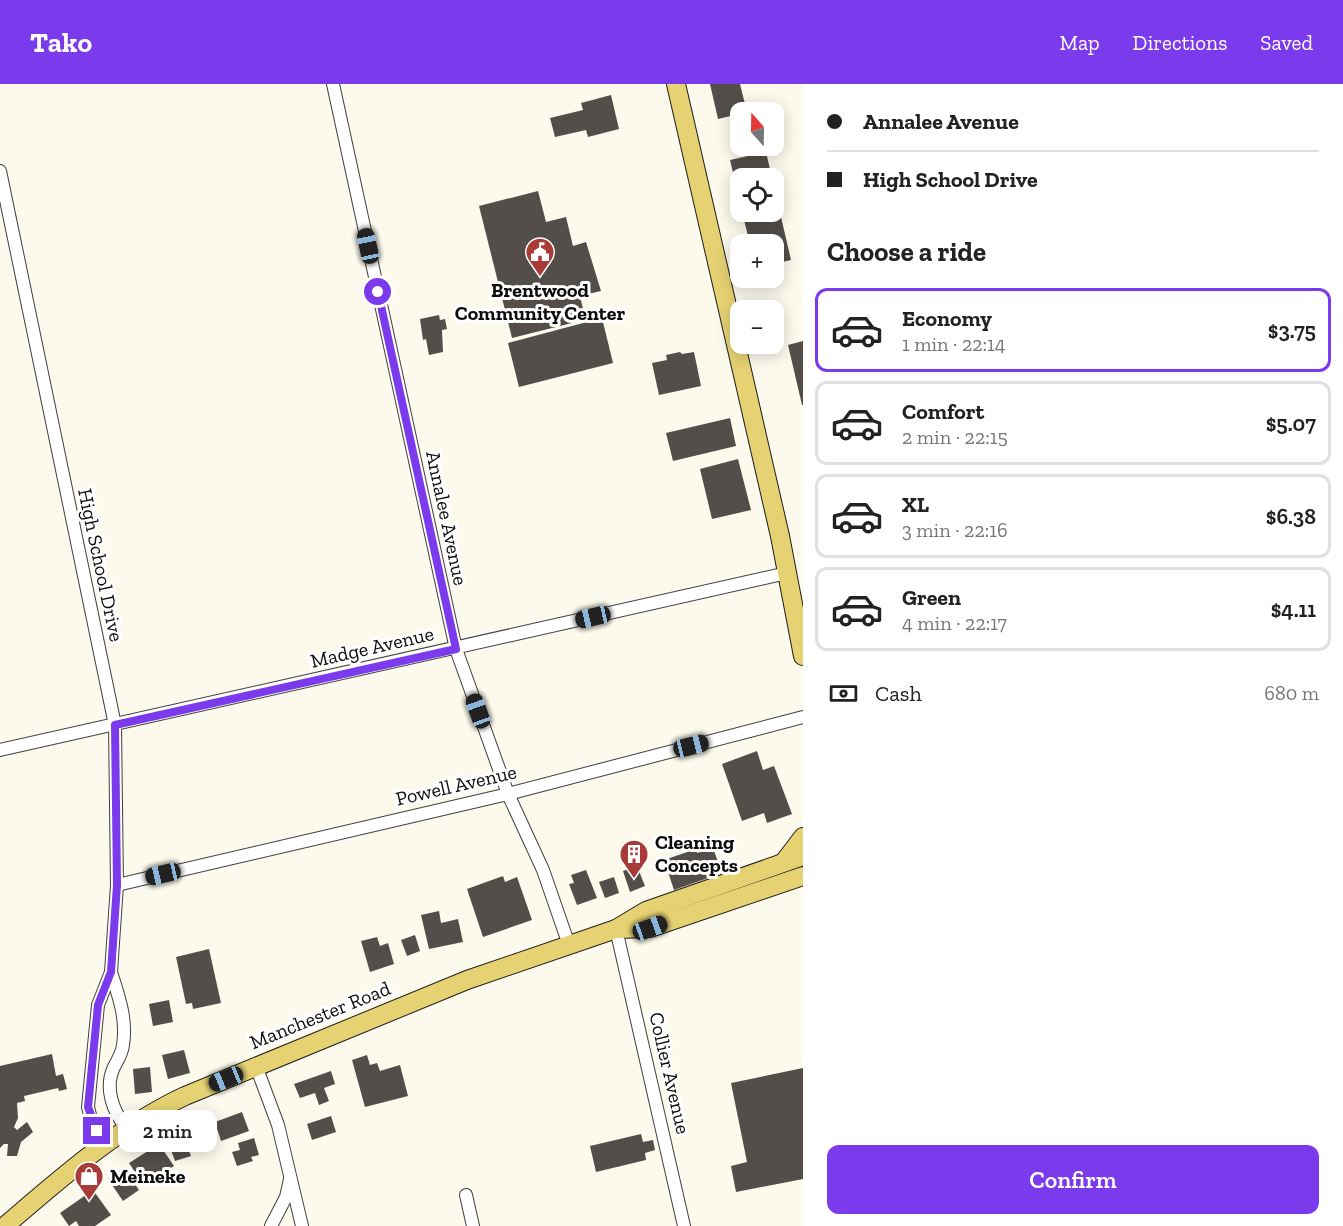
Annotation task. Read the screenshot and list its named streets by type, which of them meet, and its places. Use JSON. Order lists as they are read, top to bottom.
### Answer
{
  "streets": {
    "main road": ["Manchester Road"],
    "street": [
      "Annalee Avenue",
      "High School Drive",
      "Madge Avenue",
      "Powell Avenue",
      "Collier Avenue"
    ]
  },
  "crossings": [
    ["Annalee Avenue", "Madge Avenue"],
    ["Annalee Avenue", "Powell Avenue"],
    ["Annalee Avenue", "Manchester Road"],
    ["High School Drive", "Madge Avenue"],
    ["High School Drive", "Powell Avenue"],
    ["High School Drive", "Manchester Road"],
    ["Manchester Road", "Collier Avenue"]
  ],
  "places": {
    "public building": ["Brentwood Community Center"],
    "building": ["Cleaning Concepts"],
    "shop": ["Meineke"]
  },
  "north": "top",
  "page": {
    "header": "Tako",
    "nav": ["Map", "Directions", "Saved"],
    "banner": ["Annalee Avenue", "High School Drive"],
    "map_buttons": ["+", "−"],
    "heading": "Choose a ride",
    "list": [
      {
        "name": "Economy",
        "note": "1 min · 22:14",
        "value": "$3.75"
      },
      {
        "name": "Comfort",
        "note": "2 min · 22:15",
        "value": "$5.07"
      },
      {
        "name": "XL",
        "note": "3 min · 22:16",
        "value": "$6.38"
      },
      {
        "name": "Green",
        "note": "4 min · 22:17",
        "value": "$4.11"
      }
    ],
    "pay": ["Cash", "680 m"],
    "bubble": "2 min",
    "buttons": "Confirm"
  }
}
